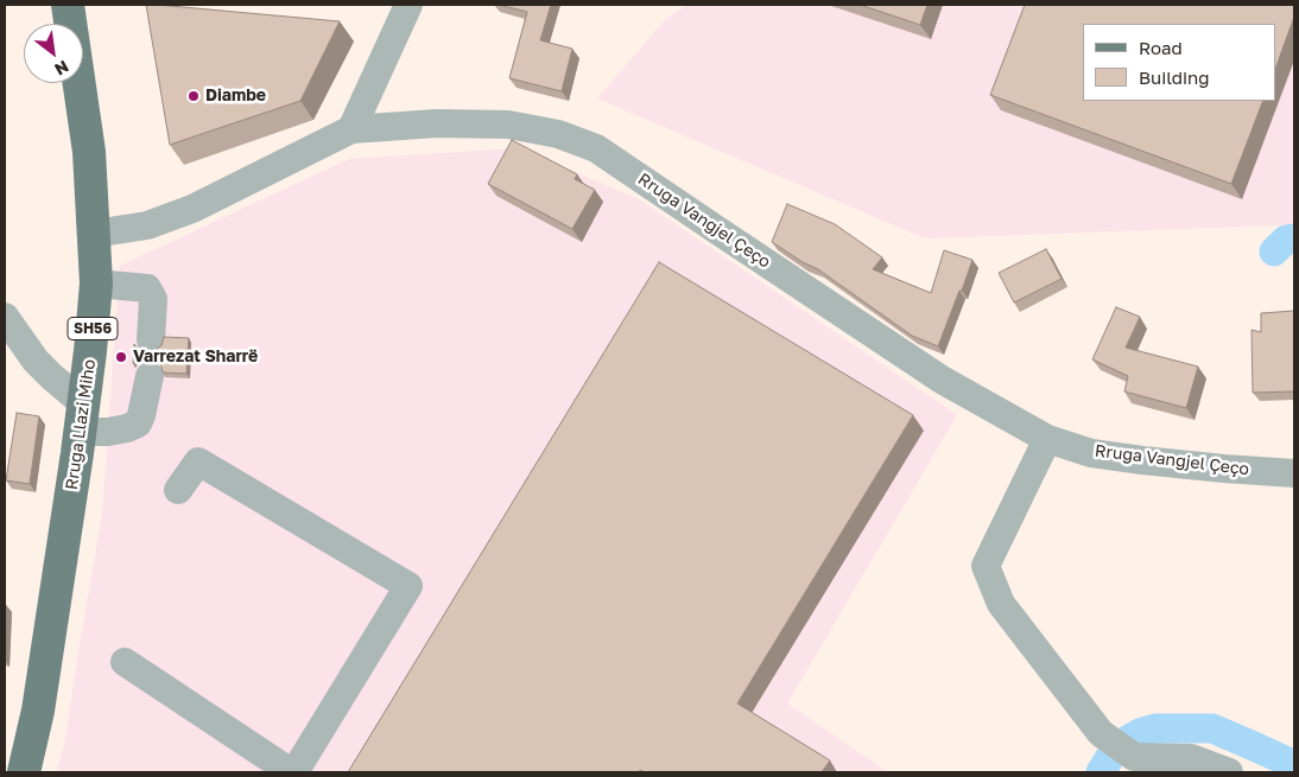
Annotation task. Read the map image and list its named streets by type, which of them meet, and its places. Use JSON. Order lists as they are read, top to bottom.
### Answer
{
  "streets": {
    "main road": ["SH56", "Rruga Llazi Miho"],
    "street": ["Rruga Vangjel Çeço"]
  },
  "crossings": [
    ["Rruga Vangjel Çeço", "Rruga Llazi Miho"]
  ],
  "places": ["Diambe", "Varrezat Sharrë"],
  "legend": ["Road", "Building"],
  "north": "bottom right"
}
